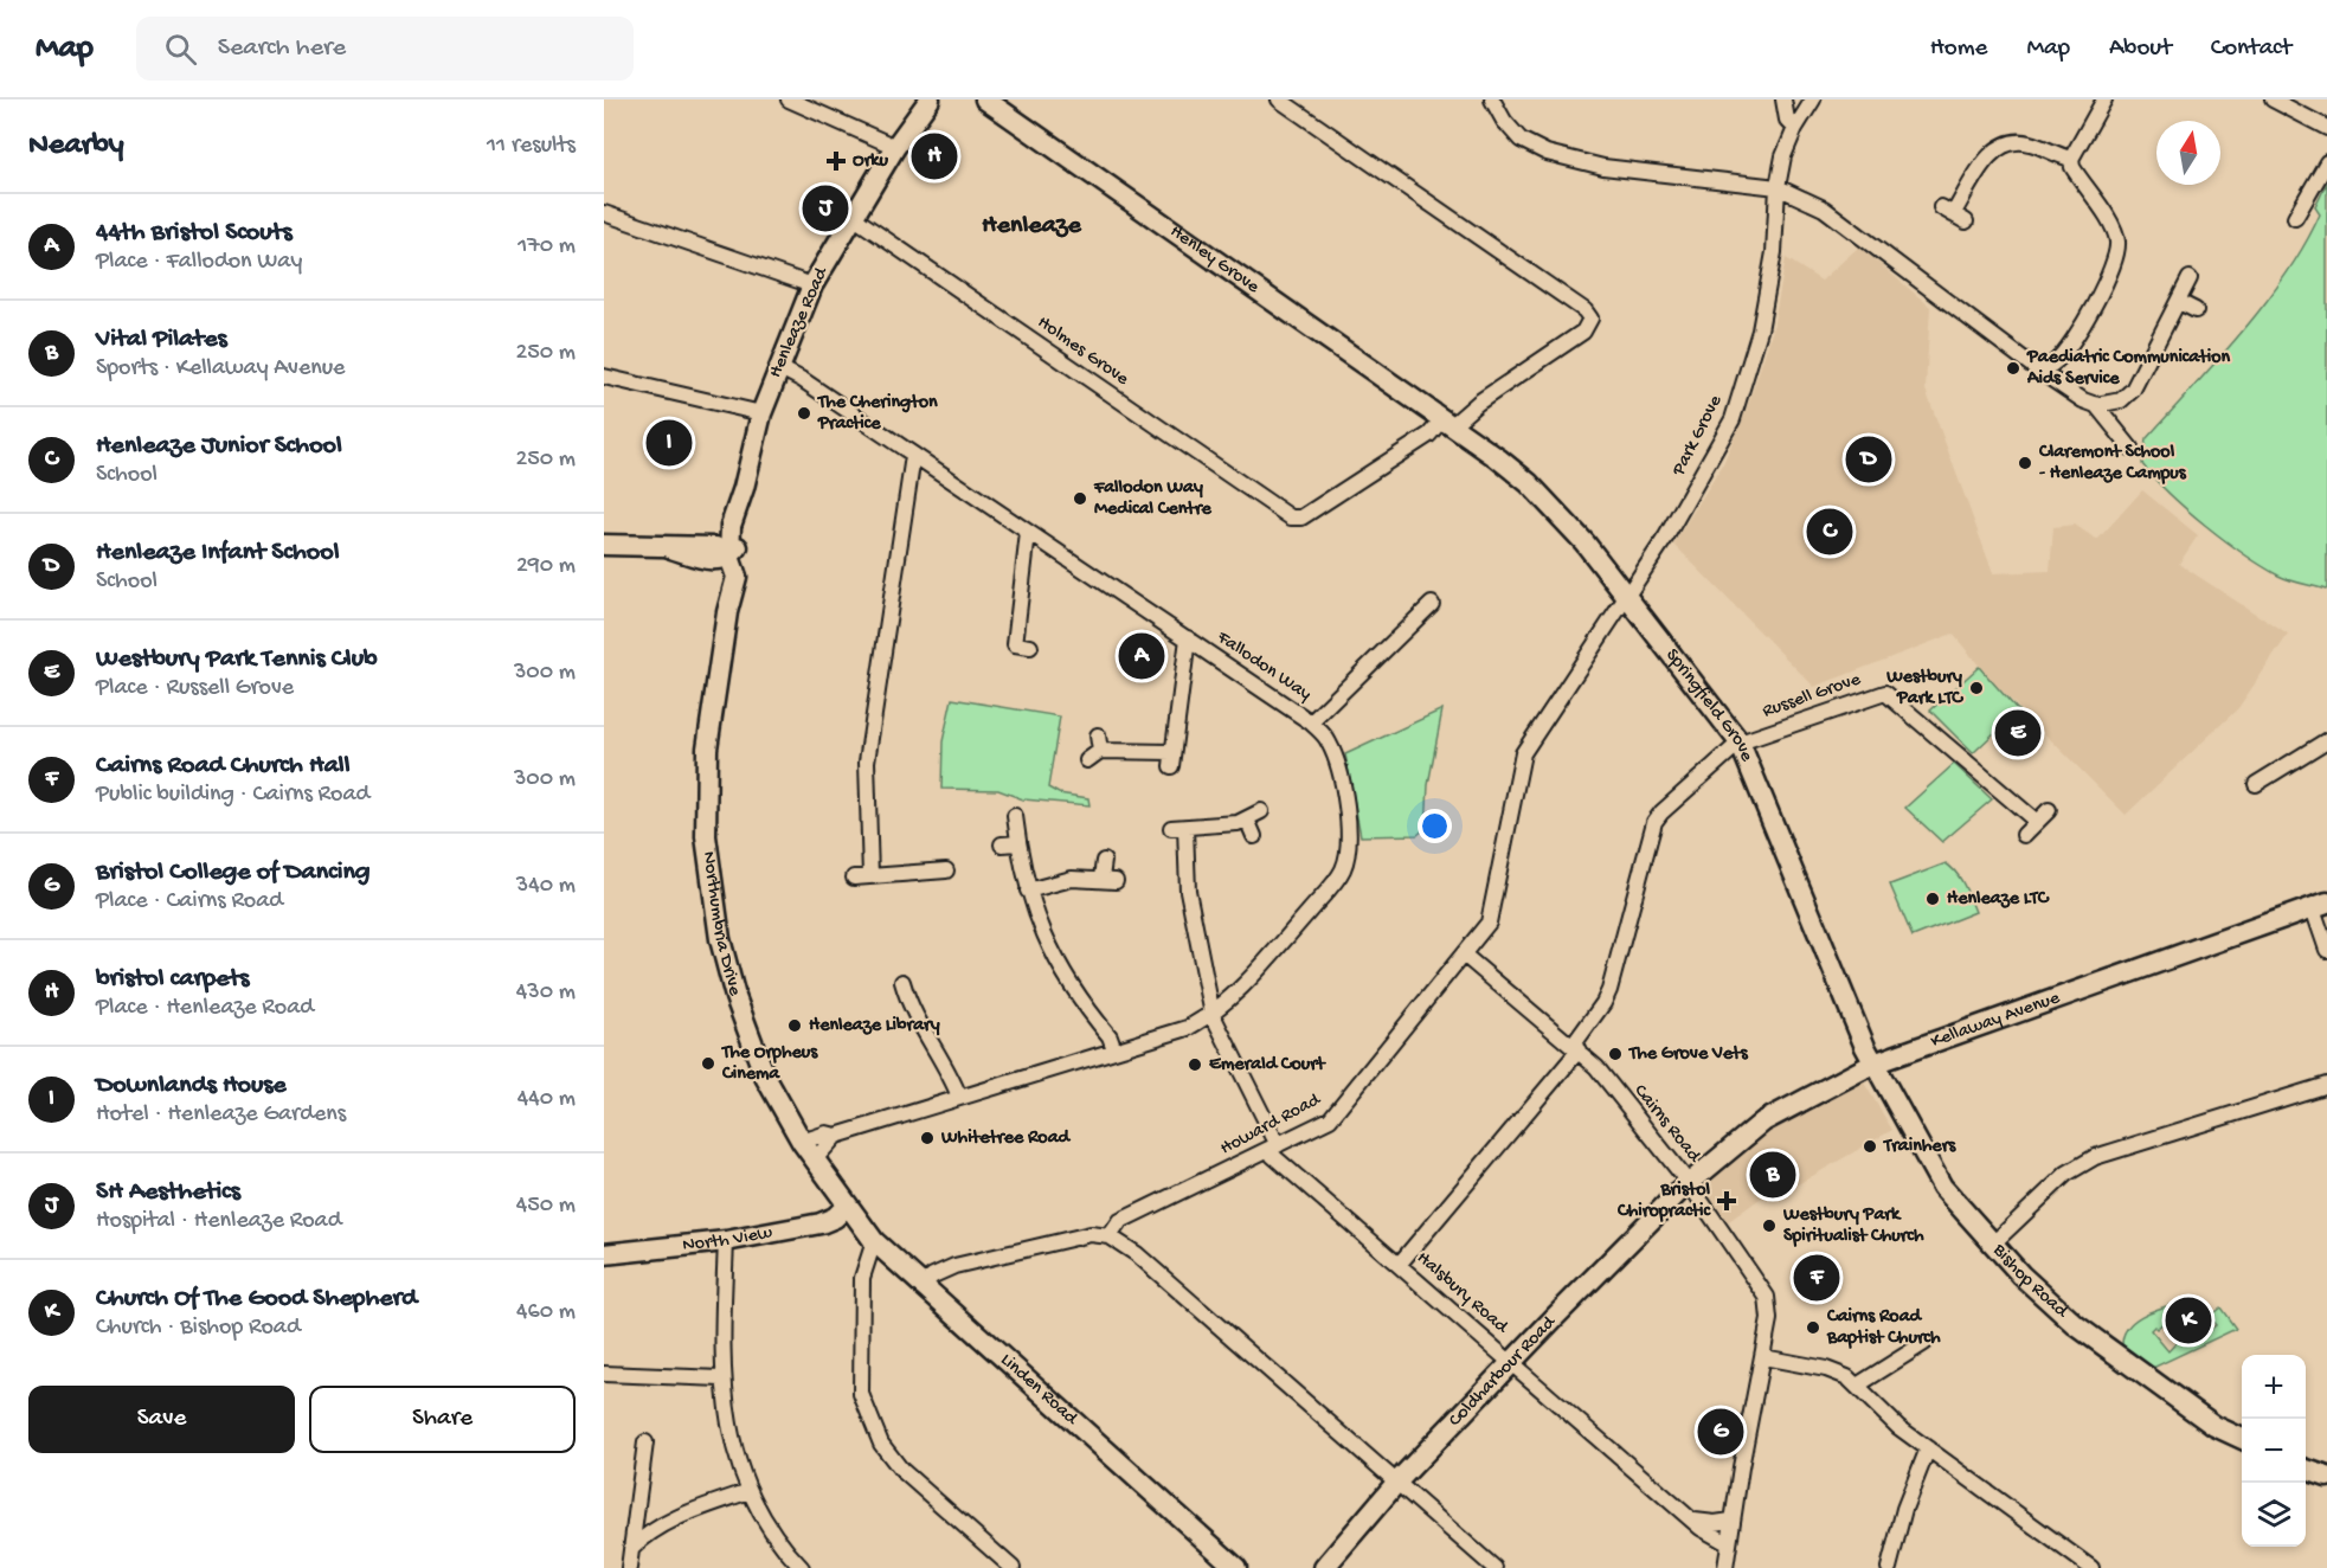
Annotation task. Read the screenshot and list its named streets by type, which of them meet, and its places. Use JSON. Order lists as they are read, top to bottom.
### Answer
{
  "streets": {
    "main road": [
      "Henley Grove",
      "Henleaze Road",
      "Springfield Grove",
      "Northumbria Drive",
      "Kellaway Avenue",
      "North View",
      "Bishop Road",
      "Coldharbour Road",
      "Linden Road"
    ],
    "street": [
      "Holmes Grove",
      "Park Grove",
      "Fallodon Way",
      "Russell Grove",
      "Cairns Road",
      "Howard Road",
      "Halsbury Road"
    ]
  },
  "crossings": [
    ["Henley Grove", "Holmes Grove"],
    ["Henley Grove", "Springfield Grove"],
    ["Henleaze Road", "Holmes Grove"],
    ["Henleaze Road", "Fallodon Way"],
    ["Henleaze Road", "Northumbria Drive"],
    ["Holmes Grove", "Springfield Grove"],
    ["Park Grove", "Springfield Grove"],
    ["Park Grove", "Howard Road"],
    ["Fallodon Way", "Northumbria Drive"],
    ["Russell Grove", "Springfield Grove"],
    ["Russell Grove", "Cairns Road"],
    ["Russell Grove", "Halsbury Road"],
    ["Springfield Grove", "Kellaway Avenue"],
    ["Springfield Grove", "Bishop Road"],
    ["Northumbria Drive", "North View"],
    ["Northumbria Drive", "Linden Road"],
    ["Kellaway Avenue", "Cairns Road"],
    ["Kellaway Avenue", "Bishop Road"],
    ["Kellaway Avenue", "Coldharbour Road"],
    ["Cairns Road", "Howard Road"],
    ["Cairns Road", "Halsbury Road"],
    ["Cairns Road", "Coldharbour Road"],
    ["Howard Road", "Halsbury Road"],
    ["North View", "Linden Road"],
    ["Halsbury Road", "Coldharbour Road"]
  ],
  "districts": ["Henleaze"],
  "places": {
    "health": ["Orku", "Bristol Chiropractic"],
    "other": [
      "Paediatric Communication Aids Service",
      "The Cherington Practice",
      "Claremont School - Henleaze Campus",
      "Fallodon Way Medical Centre",
      "Westbury Park LTC",
      "Henleaze LTC",
      "Henleaze Library",
      "The Grove Vets",
      "The Orpheus Cinema",
      "Emerald Court",
      "Whitetree Road",
      "Trainhers",
      "Westbury Park Spiritualist Church",
      "Cairns Road Baptist Church"
    ]
  },
  "north": "top",
  "page": {
    "header": "Map",
    "search": "Search here",
    "nav": [
      "Home",
      "Map",
      "About",
      "Contact"
    ],
    "heading": ["Nearby", "11 results"],
    "pins": [
      "H",
      "J",
      "I",
      "D",
      "C",
      "A",
      "E",
      "B",
      "F",
      "K",
      "G"
    ],
    "list": [
      {
        "mark": "A",
        "name": "44th Bristol Scouts",
        "note": "Place · Fallodon Way",
        "value": "170 m"
      },
      {
        "mark": "B",
        "name": "Vital Pilates",
        "note": "Sports · Kellaway Avenue",
        "value": "250 m"
      },
      {
        "mark": "C",
        "name": "Henleaze Junior School",
        "note": "School",
        "value": "250 m"
      },
      {
        "mark": "D",
        "name": "Henleaze Infant School",
        "note": "School",
        "value": "290 m"
      },
      {
        "mark": "E",
        "name": "Westbury Park Tennis Club",
        "note": "Place · Russell Grove",
        "value": "300 m"
      },
      {
        "mark": "F",
        "name": "Cairns Road Church Hall",
        "note": "Public building · Cairns Road",
        "value": "300 m"
      },
      {
        "mark": "G",
        "name": "Bristol College of Dancing",
        "note": "Place · Cairns Road",
        "value": "340 m"
      },
      {
        "mark": "H",
        "name": "bristol carpets",
        "note": "Place · Henleaze Road",
        "value": "430 m"
      },
      {
        "mark": "I",
        "name": "Downlands House",
        "note": "Hotel · Henleaze Gardens",
        "value": "440 m"
      },
      {
        "mark": "J",
        "name": "SH Aesthetics",
        "note": "Hospital · Henleaze Road",
        "value": "450 m"
      },
      {
        "mark": "K",
        "name": "Church Of The Good Shepherd",
        "note": "Church · Bishop Road",
        "value": "460 m"
      }
    ],
    "map_buttons": ["+", "−"],
    "buttons": ["Save", "Share"]
  }
}
